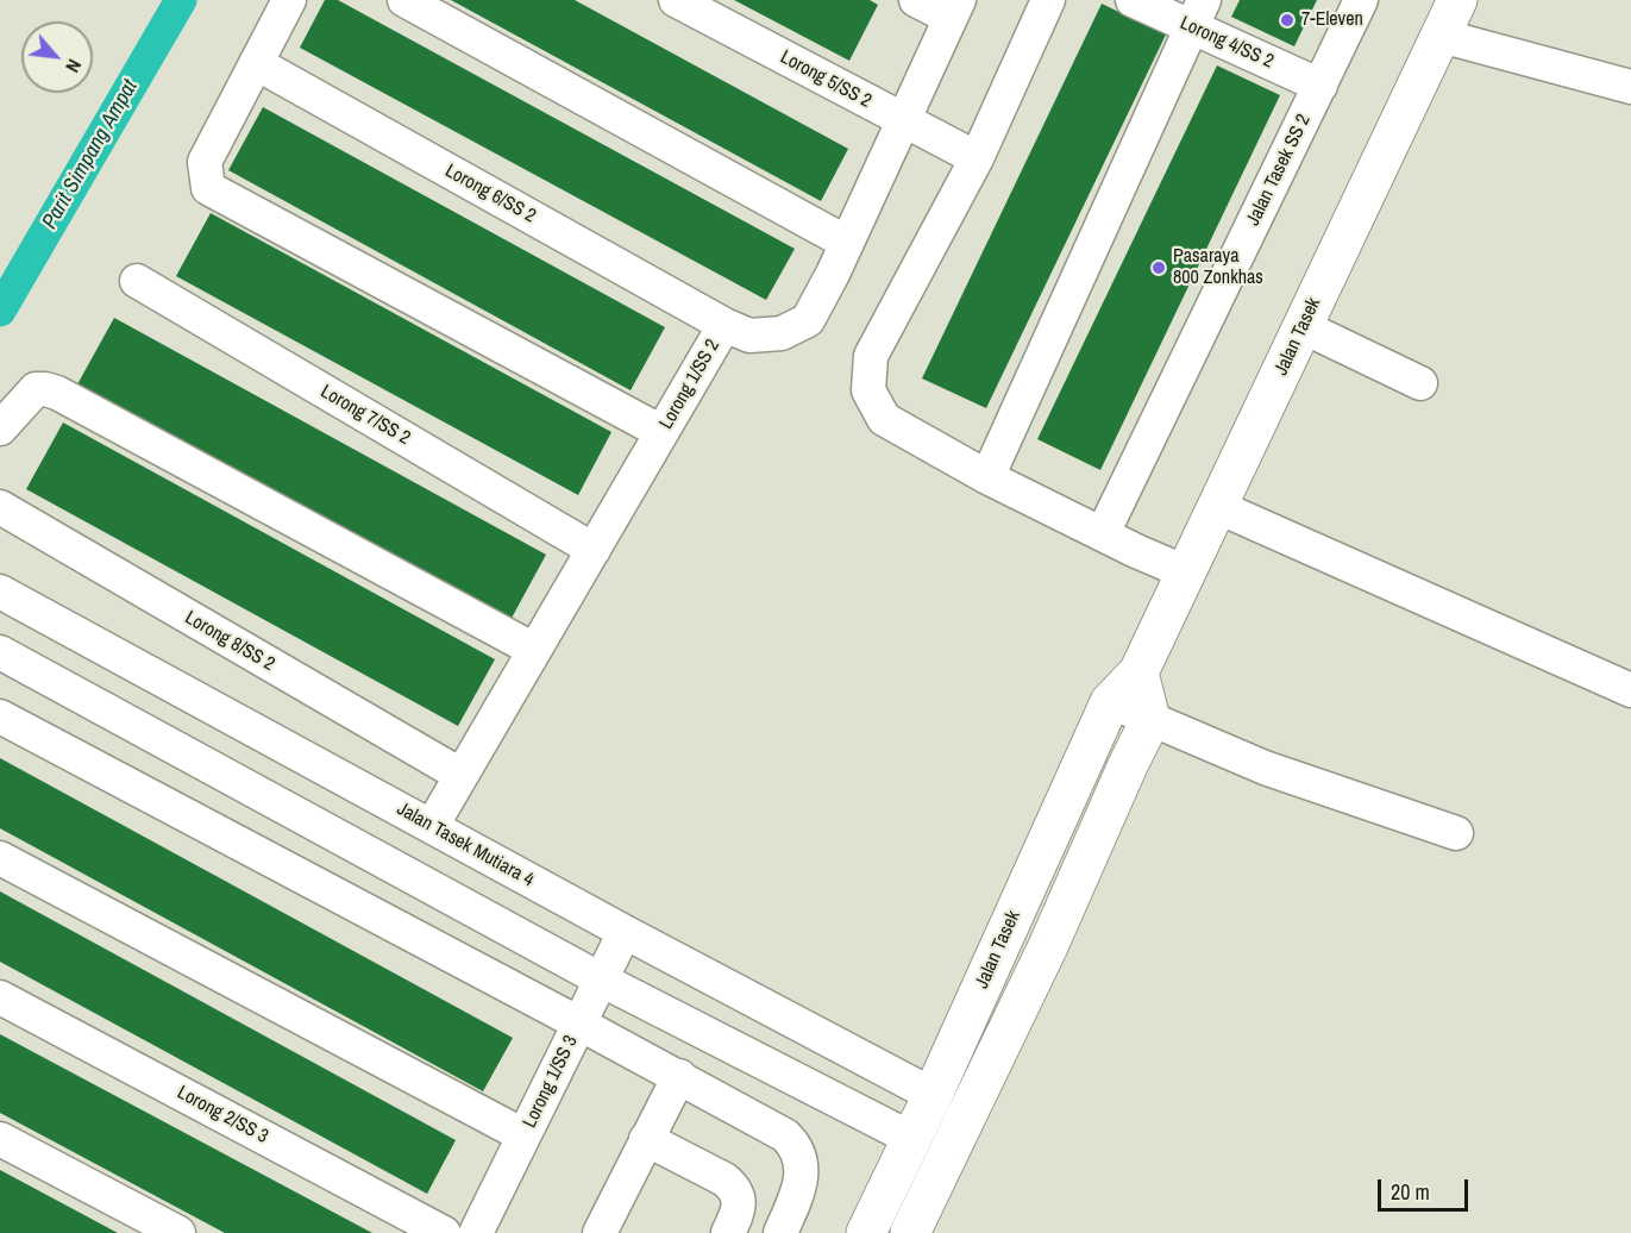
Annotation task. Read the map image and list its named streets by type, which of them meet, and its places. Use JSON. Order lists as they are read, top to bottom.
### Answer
{
  "streets": {
    "main road": ["Jalan Tasek"],
    "street": [
      "Lorong 4/SS 2",
      "Lorong 5/SS 2",
      "Jalan Tasek SS 2",
      "Lorong 6/SS 2",
      "Lorong 1/SS 2",
      "Lorong 7/SS 2",
      "Lorong 8/SS 2",
      "Jalan Tasek Mutiara 4",
      "Lorong 1/SS 3",
      "Lorong 2/SS 3"
    ]
  },
  "crossings": [
    ["Lorong 4/SS 2", "Jalan Tasek SS 2"],
    ["Lorong 5/SS 2", "Lorong 1/SS 2"],
    ["Lorong 6/SS 2", "Lorong 1/SS 2"],
    ["Jalan Tasek", "Jalan Tasek Mutiara 4"],
    ["Lorong 1/SS 2", "Lorong 7/SS 2"],
    ["Lorong 1/SS 2", "Lorong 8/SS 2"],
    ["Lorong 1/SS 2", "Jalan Tasek Mutiara 4"],
    ["Jalan Tasek Mutiara 4", "Lorong 1/SS 3"]
  ],
  "water": ["Parit Simpang Ampat"],
  "places": ["7-Eleven", "Pasaraya 800 Zonkhas"],
  "scale_bar": "20 m",
  "north": "bottom right"
}
